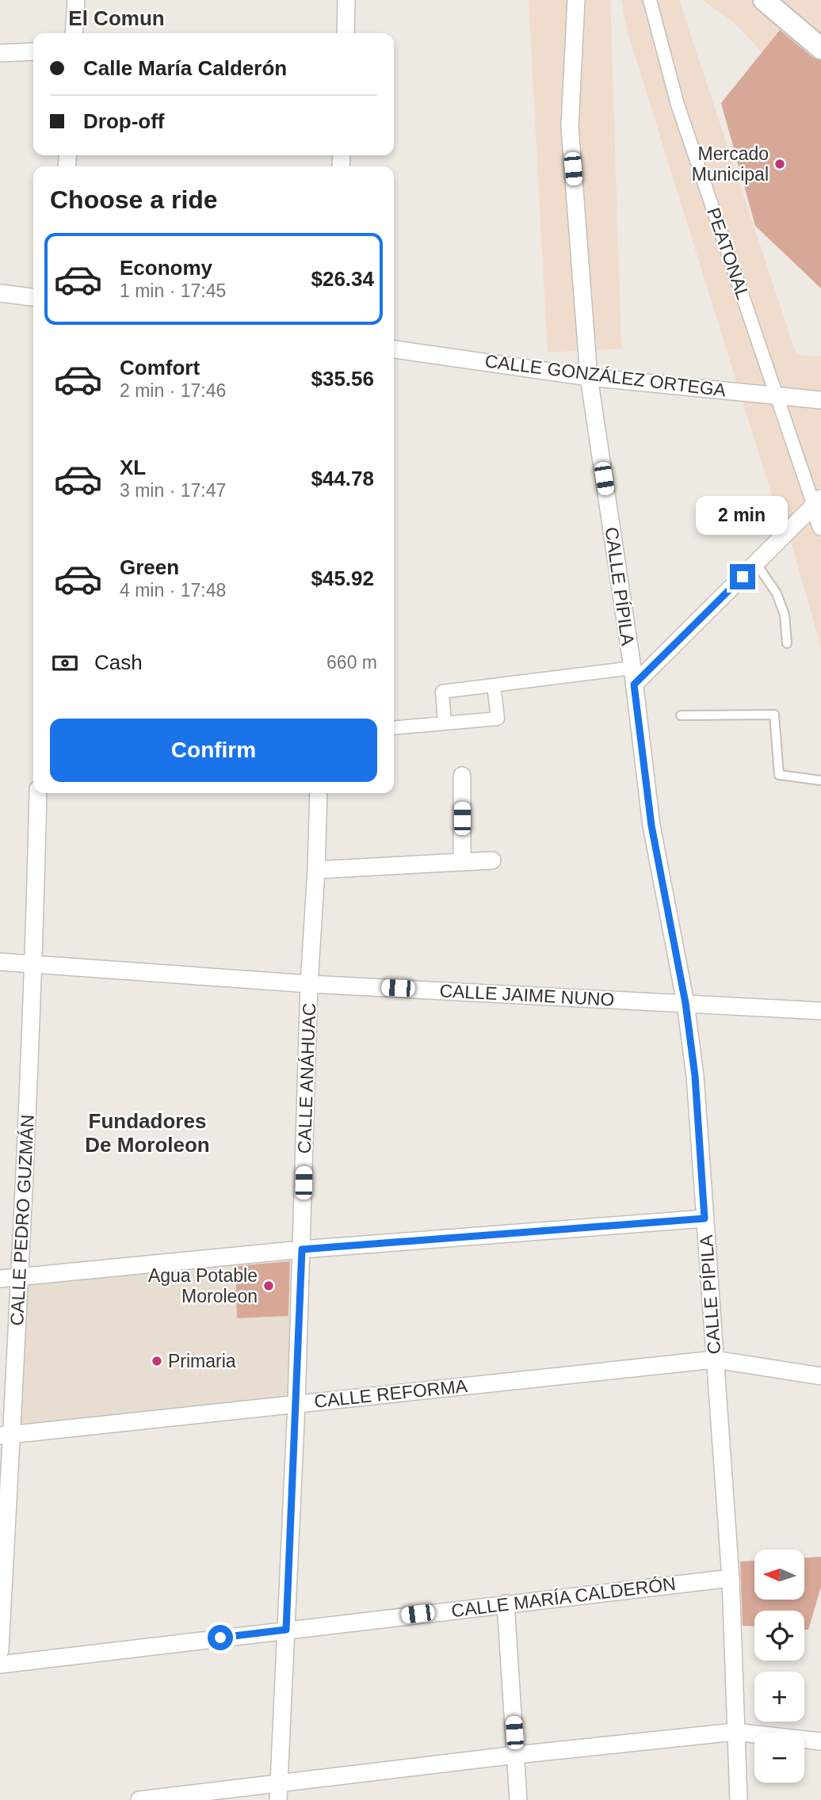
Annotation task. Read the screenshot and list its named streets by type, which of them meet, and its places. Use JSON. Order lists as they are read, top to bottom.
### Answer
{
  "streets": {
    "street": [
      "PEATONAL",
      "CALLE GONZÁLEZ ORTEGA",
      "CALLE PÍPILA",
      "CALLE JAIME NUNO",
      "CALLE ANÁHUAC",
      "CALLE PEDRO GUZMÁN",
      "CALLE REFORMA",
      "CALLE MARÍA CALDERÓN"
    ]
  },
  "crossings": [
    ["PEATONAL", "CALLE GONZÁLEZ ORTEGA"],
    ["CALLE GONZÁLEZ ORTEGA", "CALLE PÍPILA"],
    ["CALLE PÍPILA", "CALLE JAIME NUNO"],
    ["CALLE PÍPILA", "CALLE REFORMA"],
    ["CALLE PÍPILA", "CALLE MARÍA CALDERÓN"],
    ["CALLE JAIME NUNO", "CALLE ANÁHUAC"],
    ["CALLE JAIME NUNO", "CALLE PEDRO GUZMÁN"],
    ["CALLE ANÁHUAC", "CALLE REFORMA"],
    ["CALLE ANÁHUAC", "CALLE MARÍA CALDERÓN"],
    ["CALLE PEDRO GUZMÁN", "CALLE REFORMA"]
  ],
  "districts": ["El Comun", "Fundadores De Moroleon"],
  "places": ["Mercado Municipal", "Agua Potable Moroleon", "Primaria"],
  "north": "left",
  "page": {
    "banner": ["Calle María Calderón", "Drop-off"],
    "heading": "Choose a ride",
    "list": [
      {
        "name": "Economy",
        "note": "1 min · 17:45",
        "value": "$26.34"
      },
      {
        "name": "Comfort",
        "note": "2 min · 17:46",
        "value": "$35.56"
      },
      {
        "name": "XL",
        "note": "3 min · 17:47",
        "value": "$44.78"
      },
      {
        "name": "Green",
        "note": "4 min · 17:48",
        "value": "$45.92"
      }
    ],
    "bubble": "2 min",
    "pay": ["Cash", "660 m"],
    "buttons": "Confirm",
    "map_buttons": ["+", "−"]
  }
}
